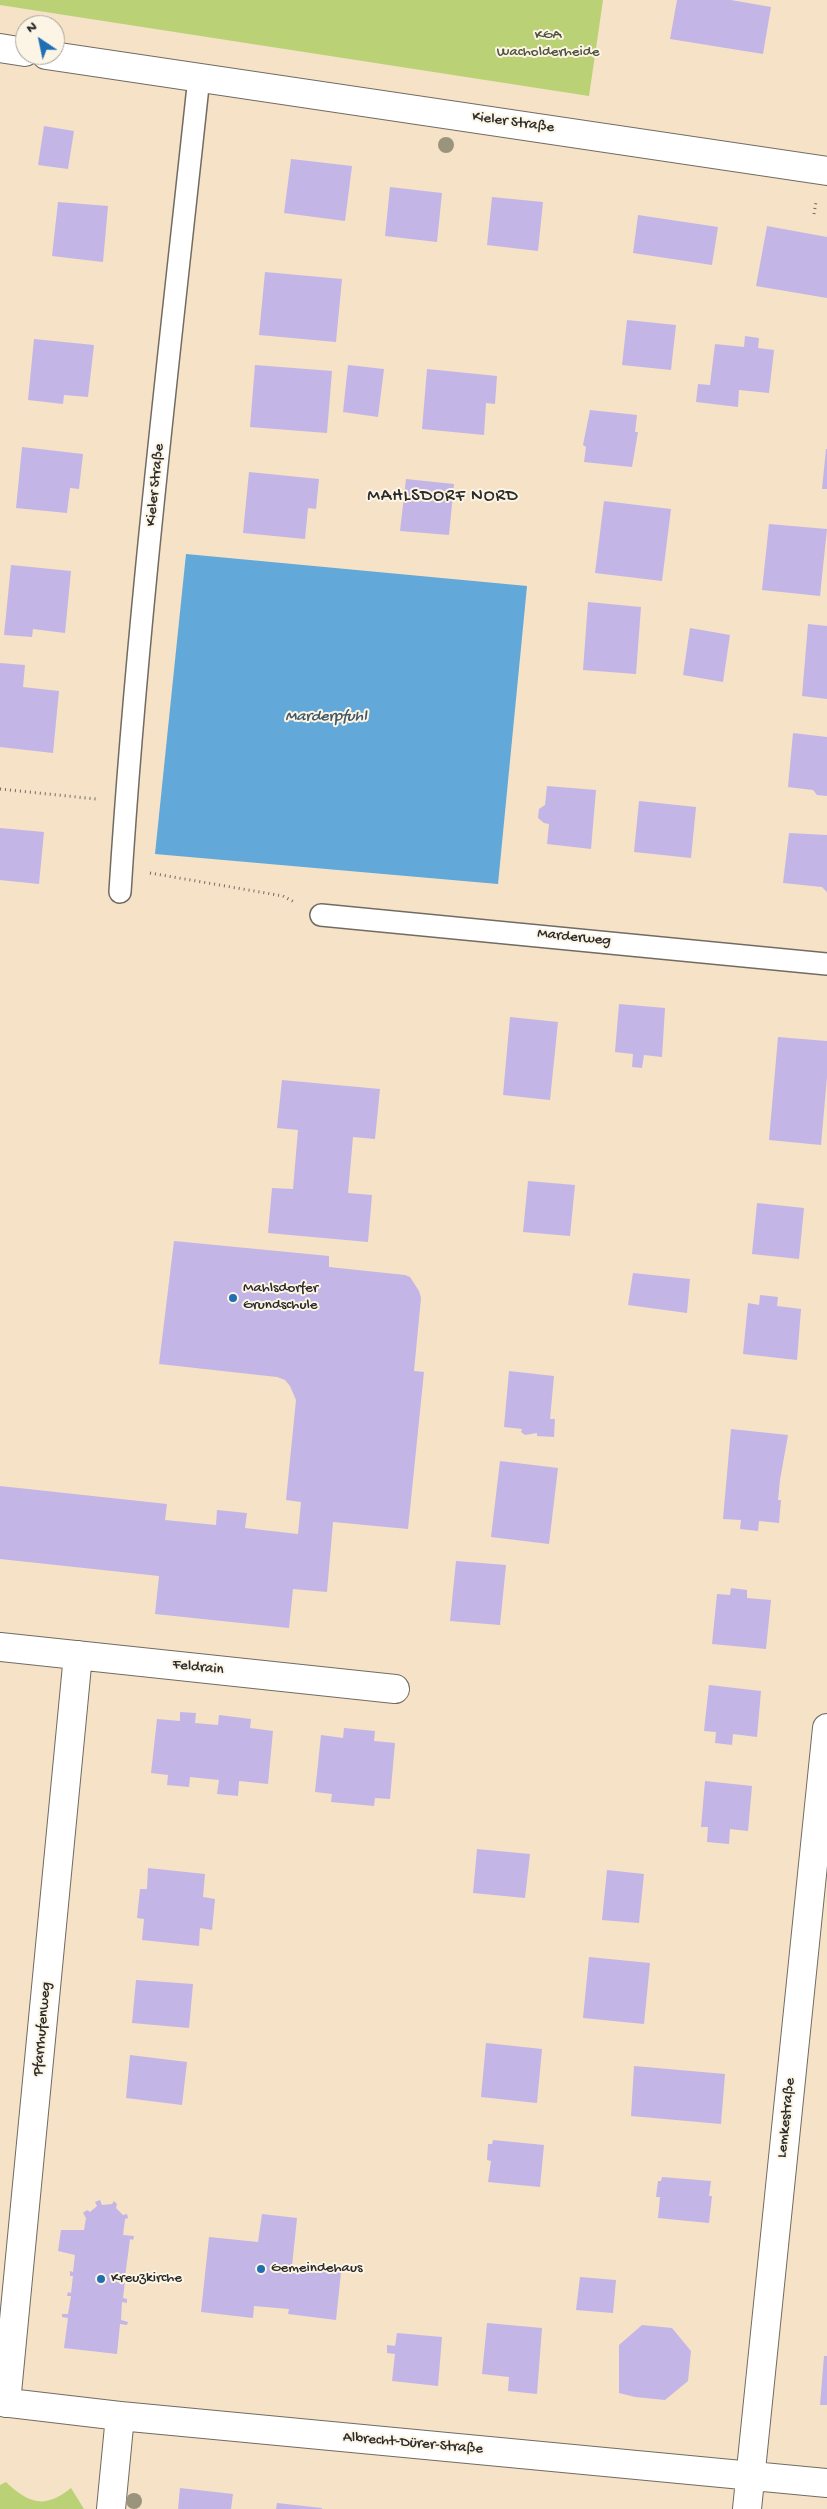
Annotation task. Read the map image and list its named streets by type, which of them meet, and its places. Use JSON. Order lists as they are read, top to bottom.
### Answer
{
  "streets": {
    "street": [
      "Kieler Straße",
      "Feldrain",
      "Pfarrhufenweg",
      "Lemkestraße",
      "Albrecht-Dürer-Straße"
    ],
    "lane": ["Marderweg"]
  },
  "crossings": [
    ["Feldrain", "Pfarrhufenweg"],
    ["Pfarrhufenweg", "Albrecht-Dürer-Straße"],
    ["Lemkestraße", "Albrecht-Dürer-Straße"]
  ],
  "districts": ["MAHLSDORF NORD"],
  "water": ["Marderpfuhl"],
  "parks": ["KGA Wacholderheide"],
  "places": ["Mahlsdorfer Grundschule", "Gemeindehaus", "Kreuzkirche"],
  "north": "top left"
}
